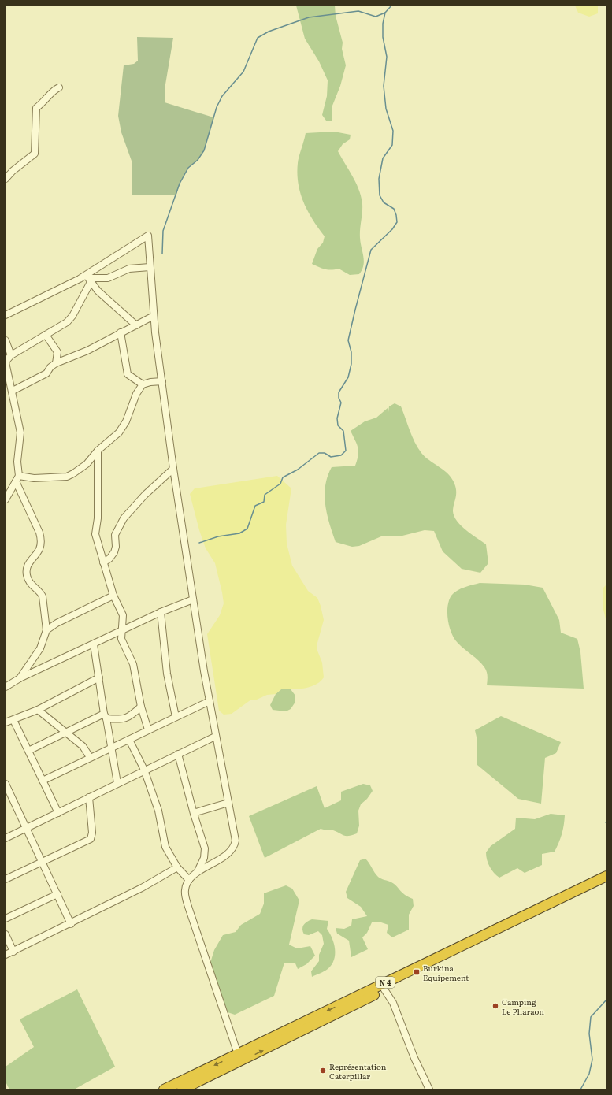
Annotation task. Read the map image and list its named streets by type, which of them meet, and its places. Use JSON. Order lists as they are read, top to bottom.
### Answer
{
  "streets": {
    "highway": ["N 4"]
  },
  "places": {
    "transit": ["Burkina Equipement"],
    "other": ["Camping Le Pharaon", "Représentation Caterpillar"]
  }
}
